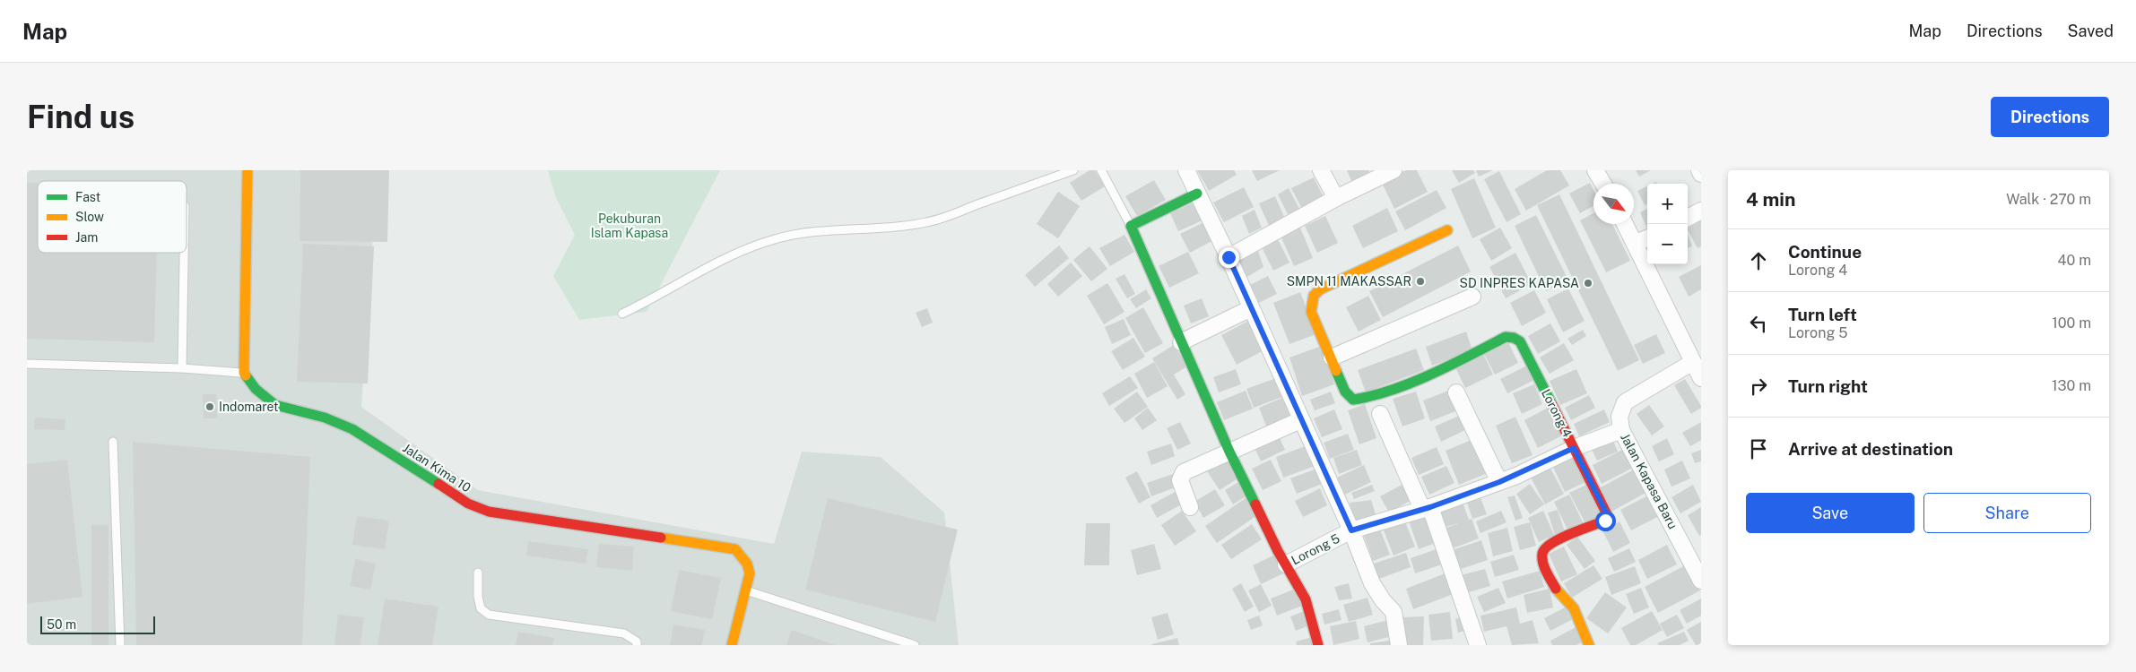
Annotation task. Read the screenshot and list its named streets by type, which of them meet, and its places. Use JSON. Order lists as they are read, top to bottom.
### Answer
{
  "streets": {
    "street": [
      "Lorong 4",
      "Jalan Kima 10",
      "Jalan Kapasa Baru",
      "Lorong 5"
    ]
  },
  "crossings": [
    ["Lorong 4", "Lorong 5"],
    ["Jalan Kapasa Baru", "Lorong 5"]
  ],
  "parks": ["Pekuburan Islam Kapasa"],
  "places": ["SMPN 11 MAKASSAR", "SD INPRES KAPASA", "Indomaret"],
  "legend": ["Fast", "Slow", "Jam"],
  "scale_bar": "50 m",
  "north": "bottom right",
  "page": {
    "header": "Map",
    "nav": ["Map", "Directions", "Saved"],
    "buttons": [
      "Directions",
      ["Save", "Share"]
    ],
    "title": "Find us",
    "heading": ["4 min", "Walk · 270 m"],
    "map_buttons": ["+", "−"],
    "list": [
      ["Continue", "Lorong 4", "40 m"],
      ["Turn left", "Lorong 5", "100 m"],
      ["Turn right", "130 m"],
      "Arrive at destination"
    ],
    "scale": "50 m"
  }
}
